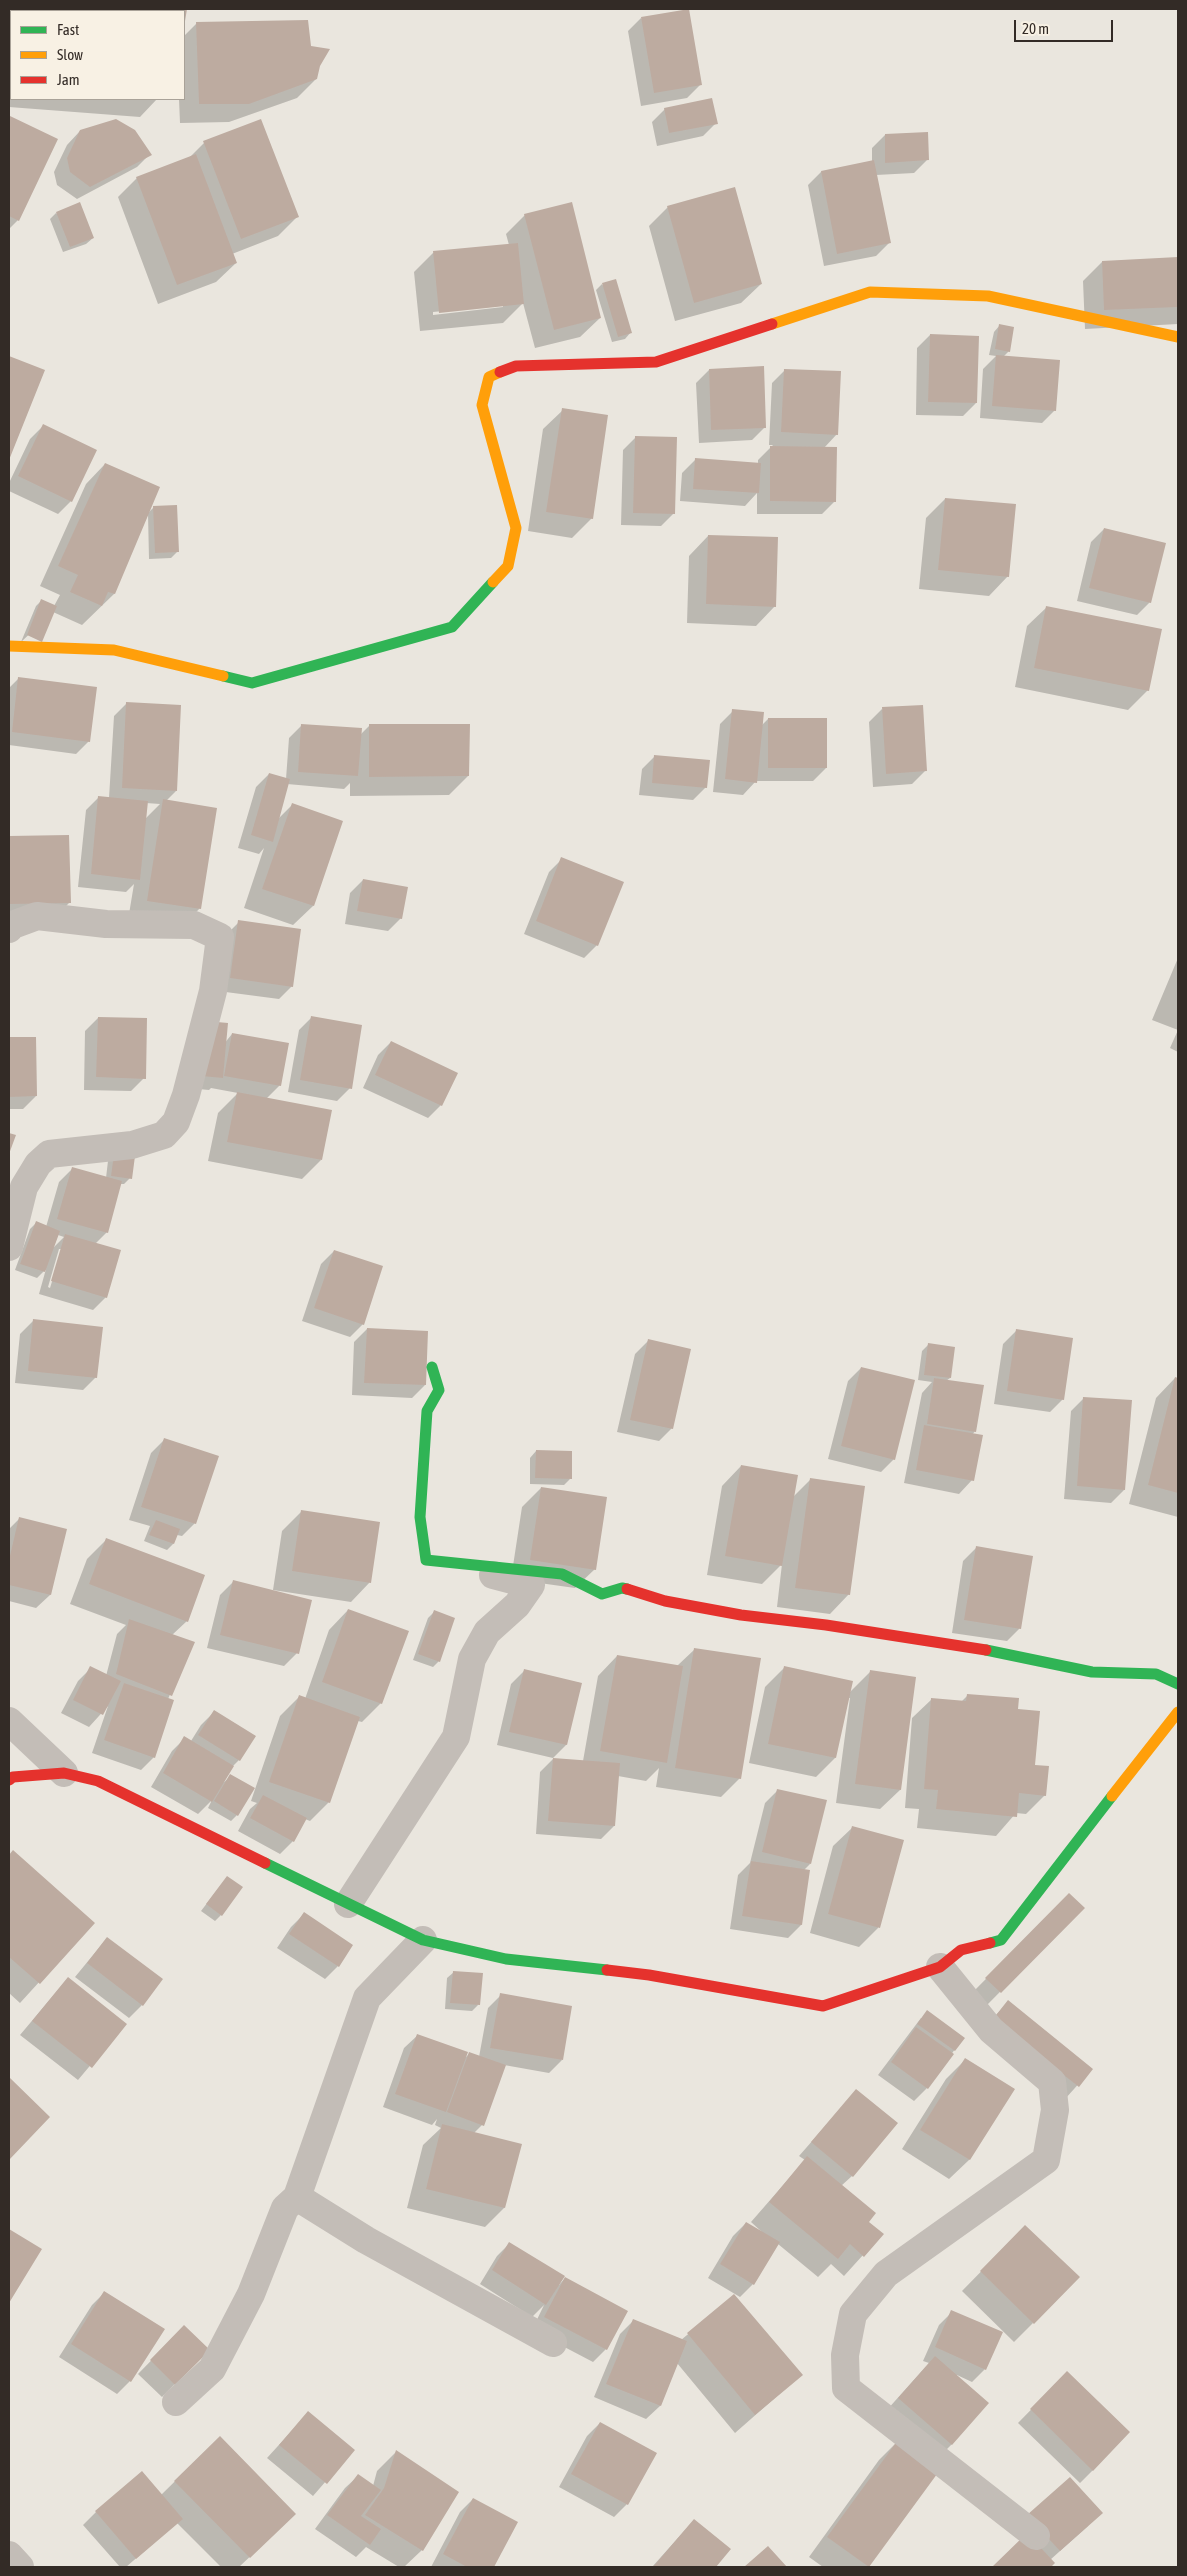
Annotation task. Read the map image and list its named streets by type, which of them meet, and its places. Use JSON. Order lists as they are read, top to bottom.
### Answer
{
  "legend": ["Fast", "Slow", "Jam"],
  "scale_bar": "20 m"
}
